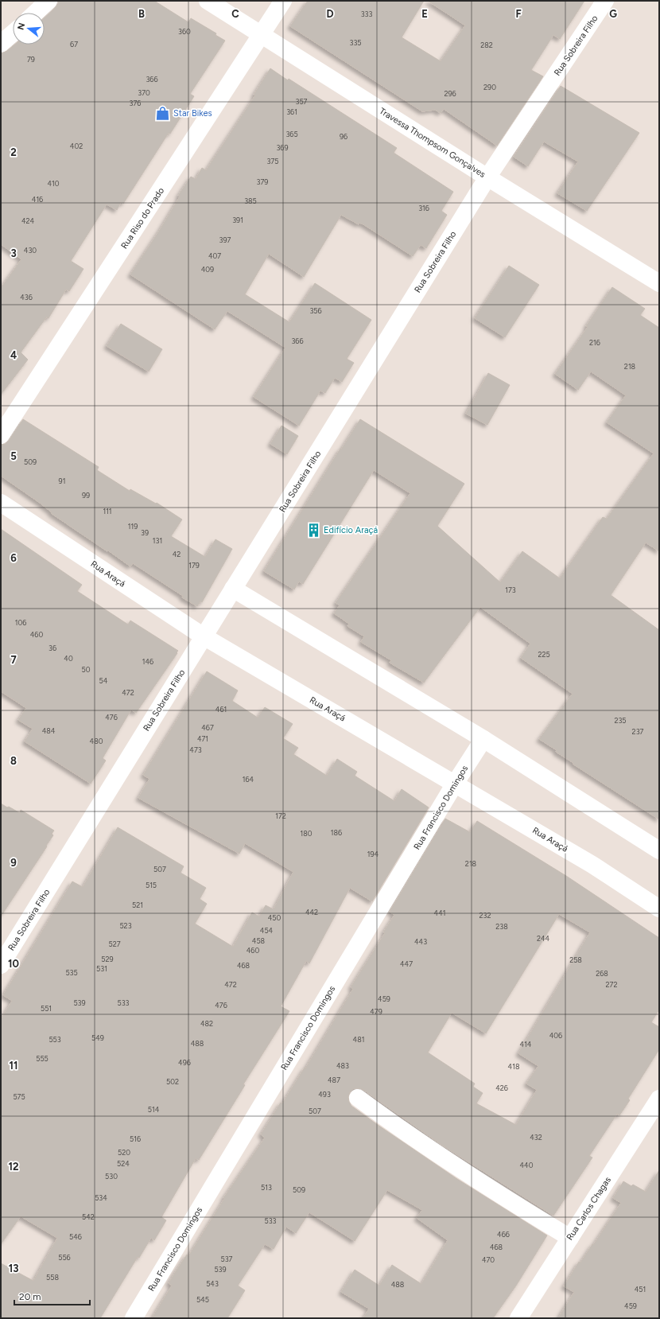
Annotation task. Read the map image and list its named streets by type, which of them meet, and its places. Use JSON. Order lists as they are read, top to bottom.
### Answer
{
  "streets": {
    "street": [
      "Rua Sobreira Filho",
      "Travessa Thompsom Gonçalves",
      "Rua Riso do Prado",
      "Rua Araçá",
      "Rua Francisco Domingos",
      "Rua Carlos Chagas"
    ]
  },
  "crossings": [
    ["Rua Sobreira Filho", "Travessa Thompsom Gonçalves"],
    ["Rua Sobreira Filho", "Rua Araçá"],
    ["Travessa Thompsom Gonçalves", "Rua Riso do Prado"],
    ["Rua Araçá", "Rua Francisco Domingos"]
  ],
  "places": {
    "shop": ["Star Bikes"],
    "building": ["Edifício Araçá"]
  },
  "house_numbers": [
    "333",
    "360",
    "335",
    "67",
    "282",
    "79",
    "366",
    "290",
    "370",
    "296",
    "357",
    "376",
    "361",
    "365",
    "96",
    "402",
    "369",
    "375",
    "379",
    "410",
    "416",
    "385",
    "316",
    "391",
    "424",
    "397",
    "430",
    "407",
    "409",
    "436",
    "356",
    "366",
    "216",
    "218",
    "509",
    "91",
    "99",
    "111",
    "119",
    "39",
    "131",
    "42",
    "179",
    "173",
    "106",
    "460",
    "36",
    "225",
    "40",
    "146",
    "50",
    "54",
    "472",
    "461",
    "476",
    "235",
    "467",
    "484",
    "237",
    "471",
    "480",
    "473",
    "164",
    "172",
    "186",
    "180",
    "194",
    "218",
    "507",
    "515",
    "521",
    "442",
    "441",
    "232",
    "450",
    "523",
    "238",
    "454",
    "244",
    "458",
    "443",
    "527",
    "460",
    "529",
    "258",
    "447",
    "468",
    "531",
    "535",
    "268",
    "472",
    "272",
    "459",
    "539",
    "533",
    "476",
    "551",
    "479",
    "482",
    "406",
    "549",
    "553",
    "481",
    "488",
    "414",
    "555",
    "496",
    "483",
    "418",
    "487",
    "502",
    "426",
    "493",
    "575",
    "514",
    "507",
    "432",
    "516",
    "520",
    "524",
    "440",
    "530",
    "513",
    "509",
    "534",
    "542",
    "533",
    "466",
    "546",
    "468",
    "556",
    "537",
    "470",
    "539",
    "558",
    "543",
    "488",
    "451",
    "545",
    "459"
  ],
  "scale_bar": "20 m",
  "north": "left",
  "grid": {
    "columns": [
      "B",
      "C",
      "D",
      "E",
      "F",
      "G"
    ],
    "rows": [
      "2",
      "3",
      "4",
      "5",
      "6",
      "7",
      "8",
      "9",
      "10",
      "11",
      "12",
      "13"
    ]
  }
}
